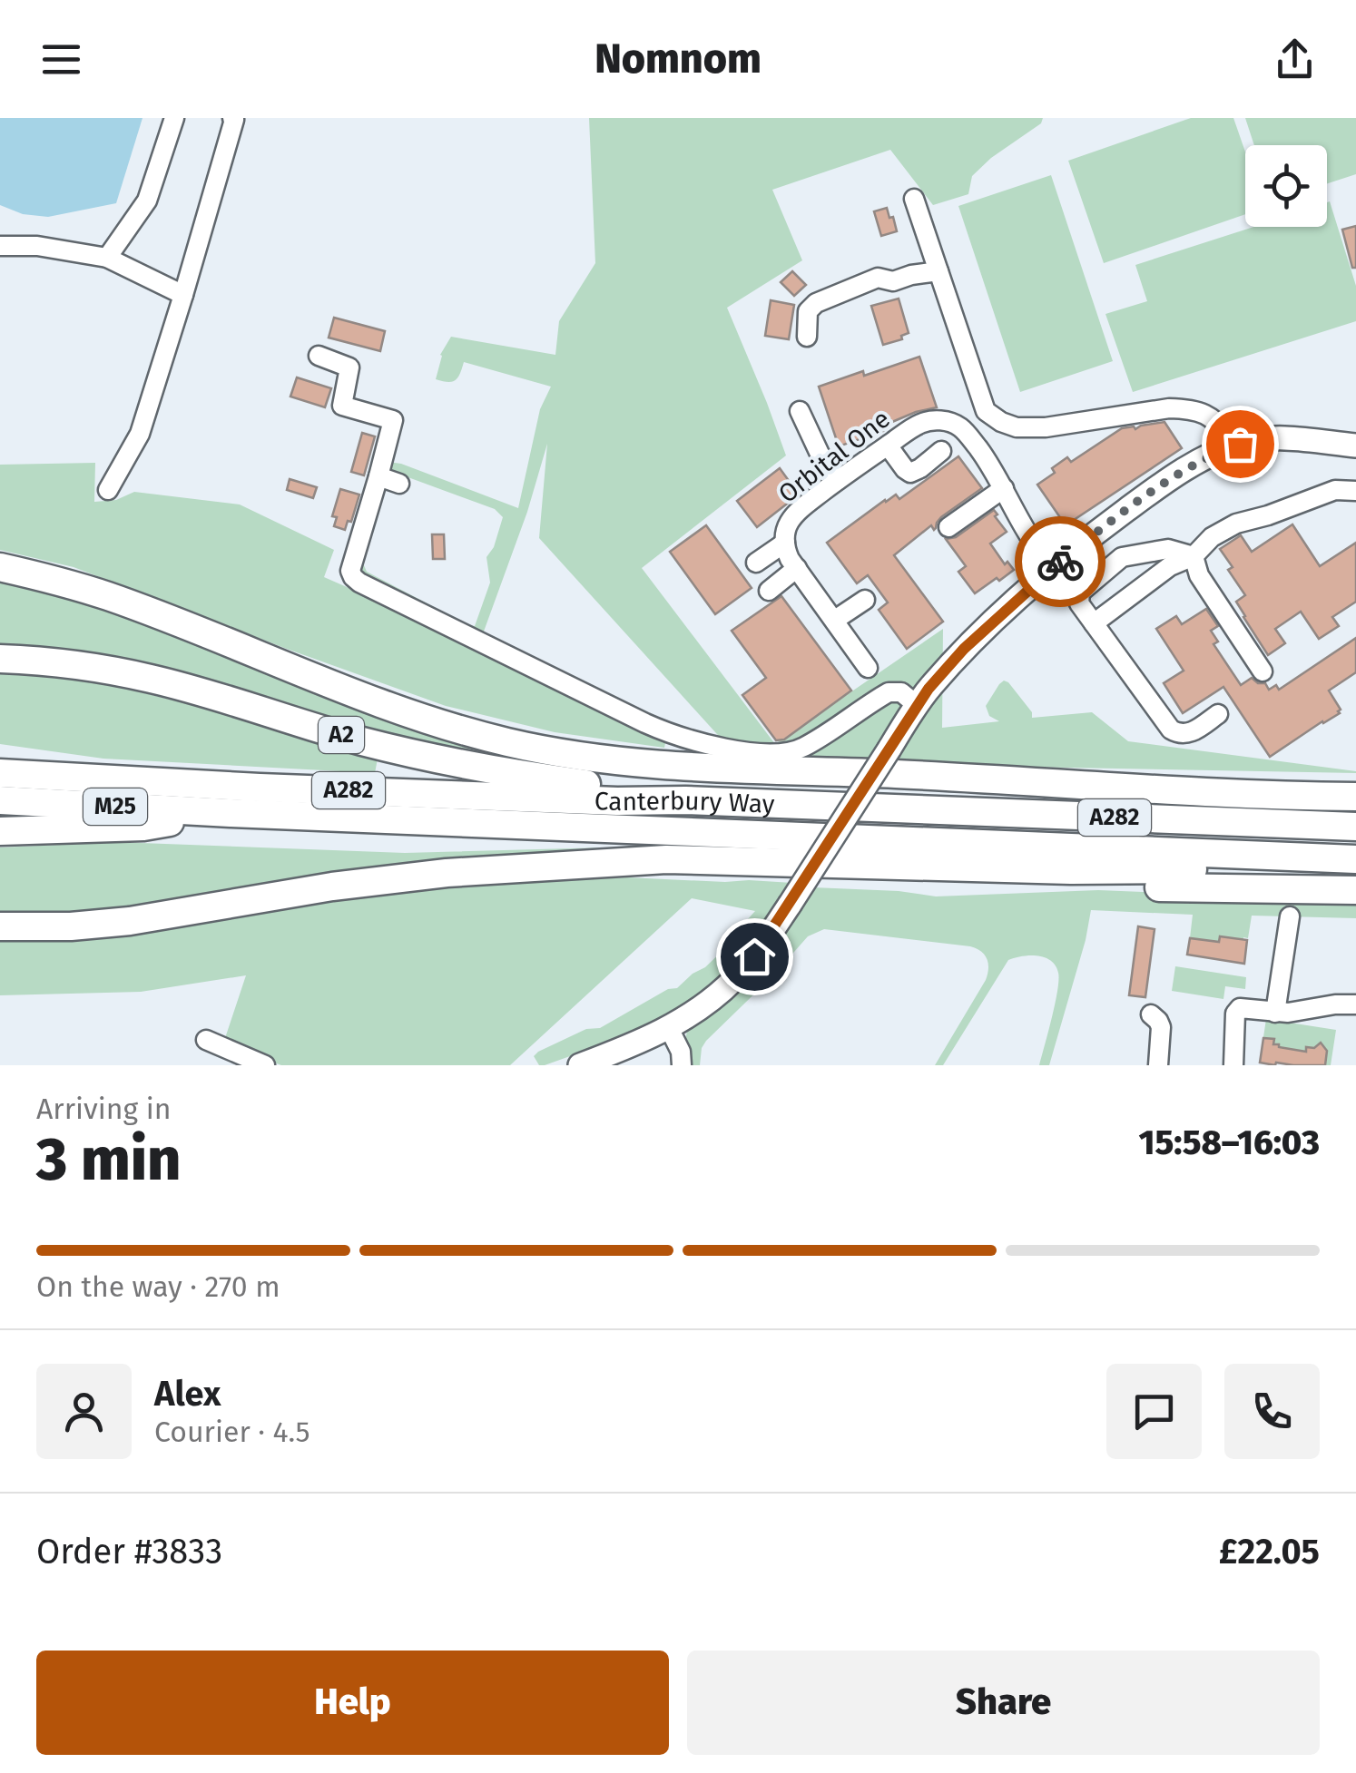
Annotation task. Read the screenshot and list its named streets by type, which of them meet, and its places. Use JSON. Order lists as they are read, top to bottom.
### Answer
{
  "streets": {
    "highway": [
      "A2",
      "A282",
      "Canterbury Way",
      "M25"
    ],
    "street": ["Orbital One"]
  },
  "crossings": [
    ["A2", "Canterbury Way"],
    ["Canterbury Way", "M25"]
  ],
  "page": {
    "header": "Nomnom",
    "heading": ["3 min", "Arriving in", "15:58–16:03"],
    "panel": [
      "Alex",
      "Courier · 4.5",
      "Order #3833",
      "£22.05"
    ],
    "bar": "On the way · 270 m",
    "buttons": ["Help", "Share"]
  }
}
